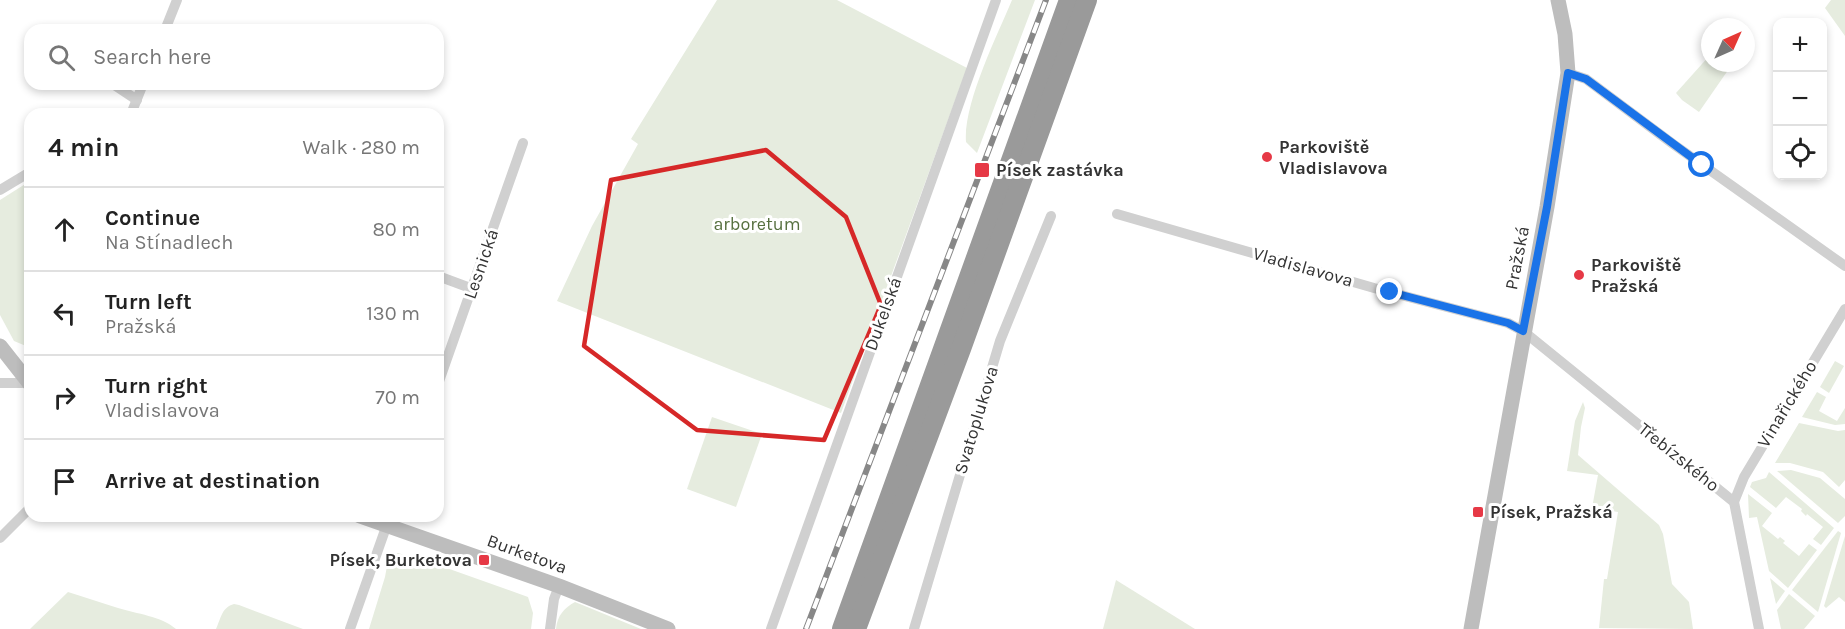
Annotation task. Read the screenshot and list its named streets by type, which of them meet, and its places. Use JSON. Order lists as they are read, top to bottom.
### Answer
{
  "streets": {
    "street": [
      "Pražská",
      "Lesnická",
      "Vladislavova",
      "Dukelská",
      "Vinařického",
      "Svatoplukova",
      "Třebízského",
      "Burketova"
    ]
  },
  "crossings": [
    ["Pražská", "Vladislavova"],
    ["Pražská", "Třebízského"],
    ["Vladislavova", "Třebízského"],
    ["Vinařického", "Třebízského"]
  ],
  "parks": ["arboretum"],
  "places": {
    "other": ["Parkoviště Vladislavova", "Parkoviště Pražská"],
    "transit": ["Písek zastávka", "Písek, Pražská", "Písek, Burketova"]
  },
  "north": "top right",
  "page": {
    "map_buttons": ["+", "−"],
    "search": "Search here",
    "heading": ["4 min", "Walk · 280 m"],
    "list": [
      ["Continue", "Na Stínadlech", "80 m"],
      ["Turn left", "Pražská", "130 m"],
      ["Turn right", "Vladislavova", "70 m"],
      "Arrive at destination"
    ]
  }
}
